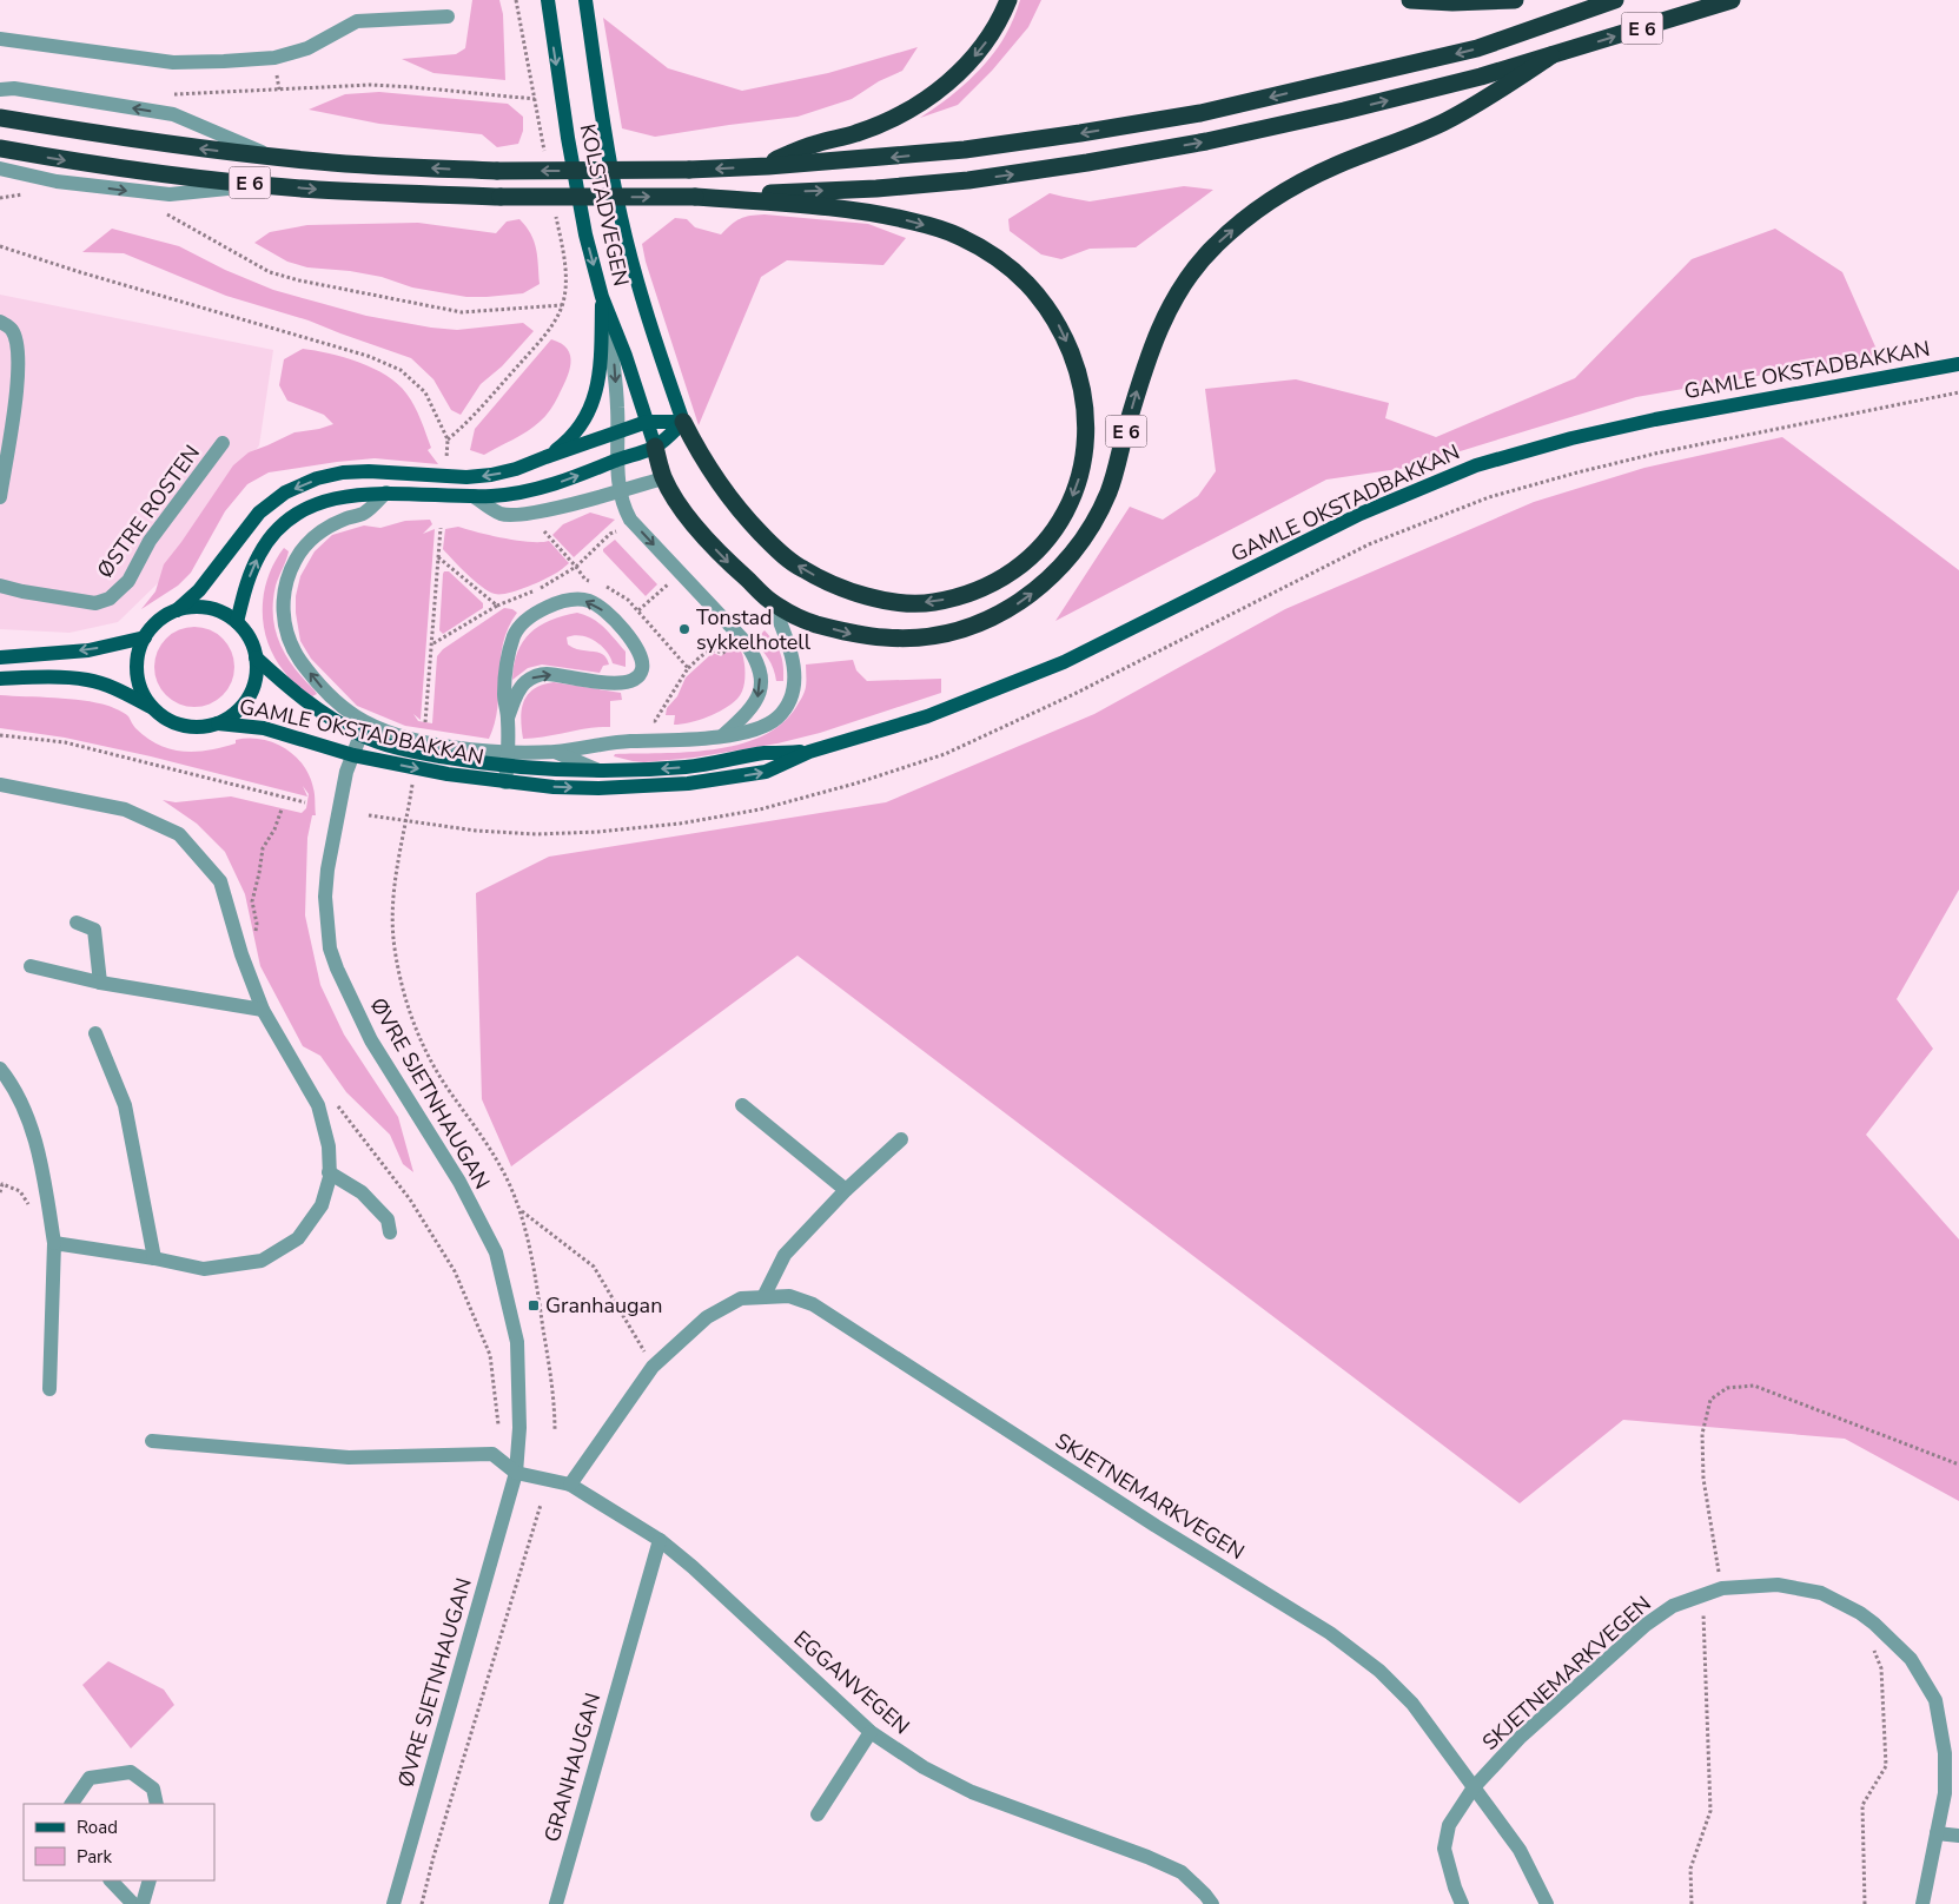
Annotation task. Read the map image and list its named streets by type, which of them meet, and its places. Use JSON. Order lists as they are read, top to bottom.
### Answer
{
  "streets": {
    "highway": ["E 6"],
    "main road": ["KOLSTADVEGEN", "GAMLE OKSTADBAKKAN"],
    "street": [
      "ØSTRE ROSTEN",
      "ØVRE SJETNHAUGAN",
      "SKJETNEMARKVEGEN",
      "EGGANVEGEN",
      "GRANHAUGAN"
    ]
  },
  "crossings": [
    ["E 6", "KOLSTADVEGEN"],
    ["GAMLE OKSTADBAKKAN", "ØVRE SJETNHAUGAN"],
    ["ØVRE SJETNHAUGAN", "EGGANVEGEN"],
    ["SKJETNEMARKVEGEN", "EGGANVEGEN"],
    ["EGGANVEGEN", "GRANHAUGAN"]
  ],
  "places": {
    "other": ["Tonstad sykkelhotell"],
    "transit": ["Granhaugan"]
  },
  "legend": ["Road", "Park"]
}
